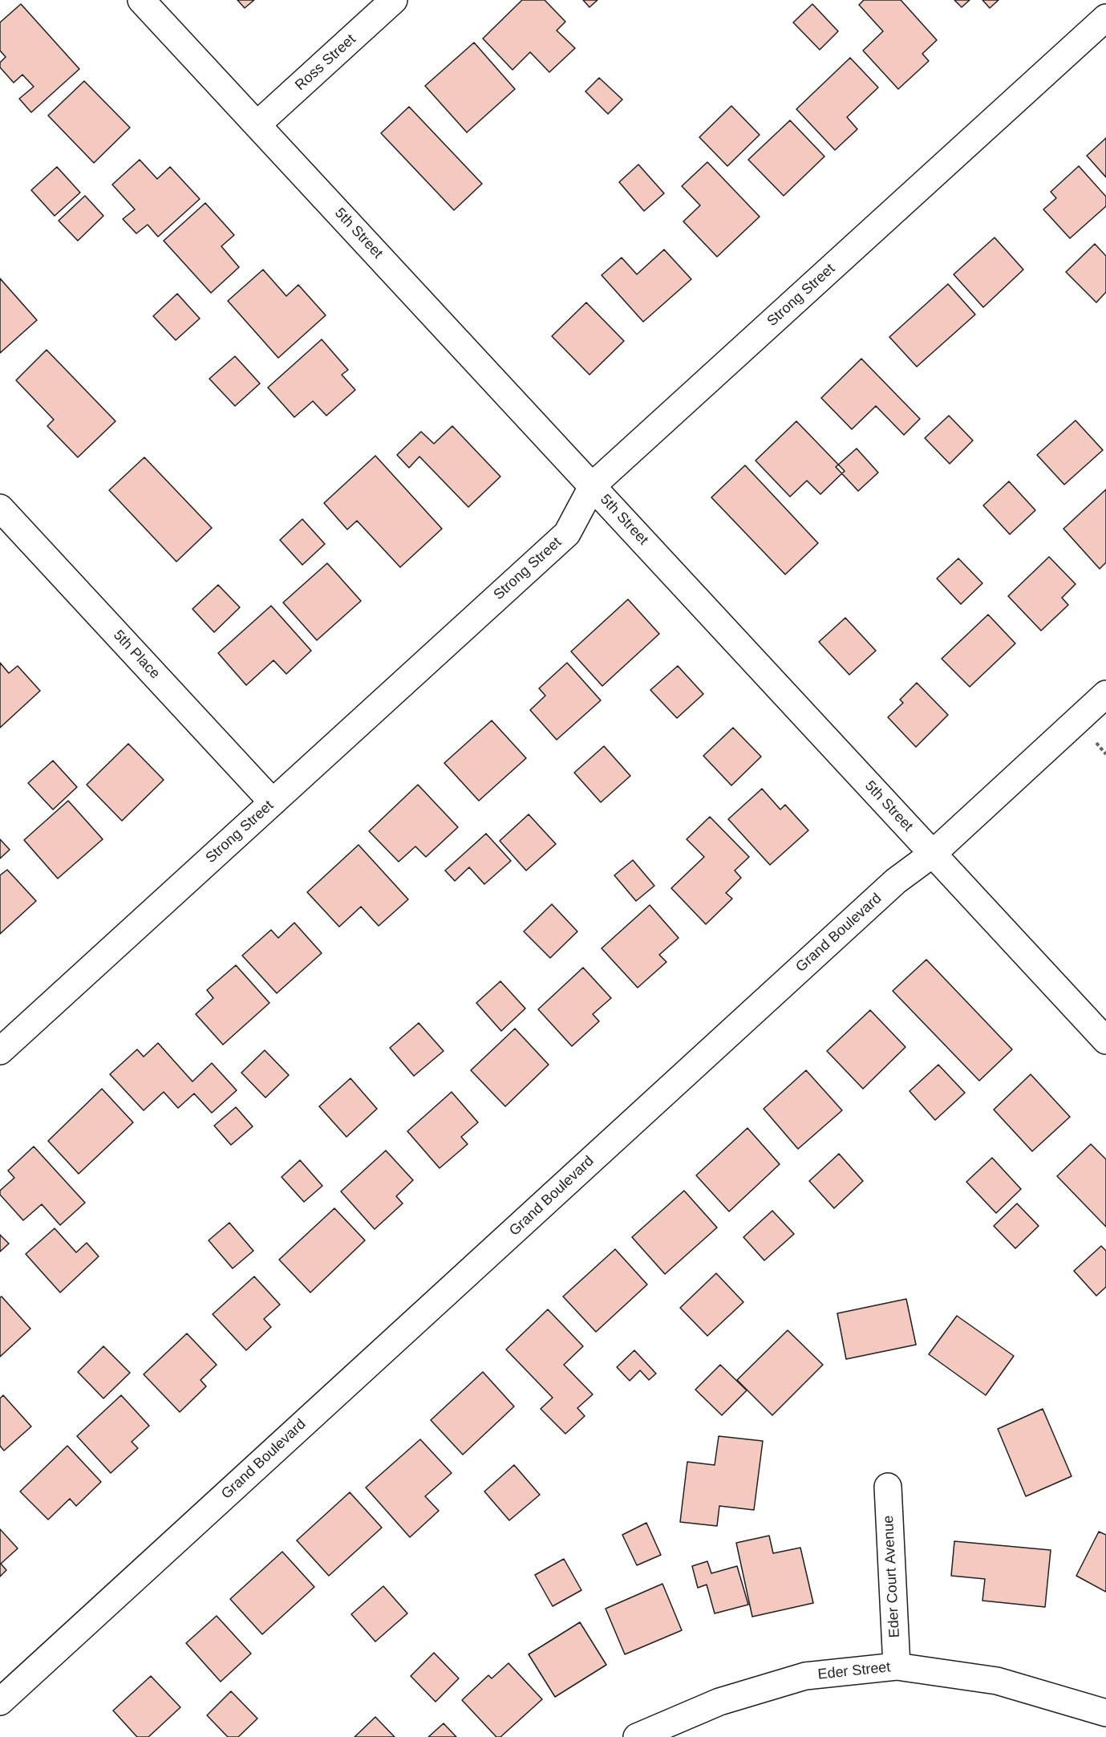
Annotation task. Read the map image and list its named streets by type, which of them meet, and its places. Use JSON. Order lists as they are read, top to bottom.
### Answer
{
  "streets": {
    "street": [
      "Ross Street",
      "5th Street",
      "Strong Street",
      "5th Place",
      "Grand Boulevard",
      "Eder Court Avenue",
      "Eder Street"
    ]
  },
  "crossings": [
    ["Ross Street", "5th Street"],
    ["5th Street", "Strong Street"],
    ["5th Street", "Grand Boulevard"],
    ["Strong Street", "5th Place"],
    ["Eder Court Avenue", "Eder Street"]
  ]
}
